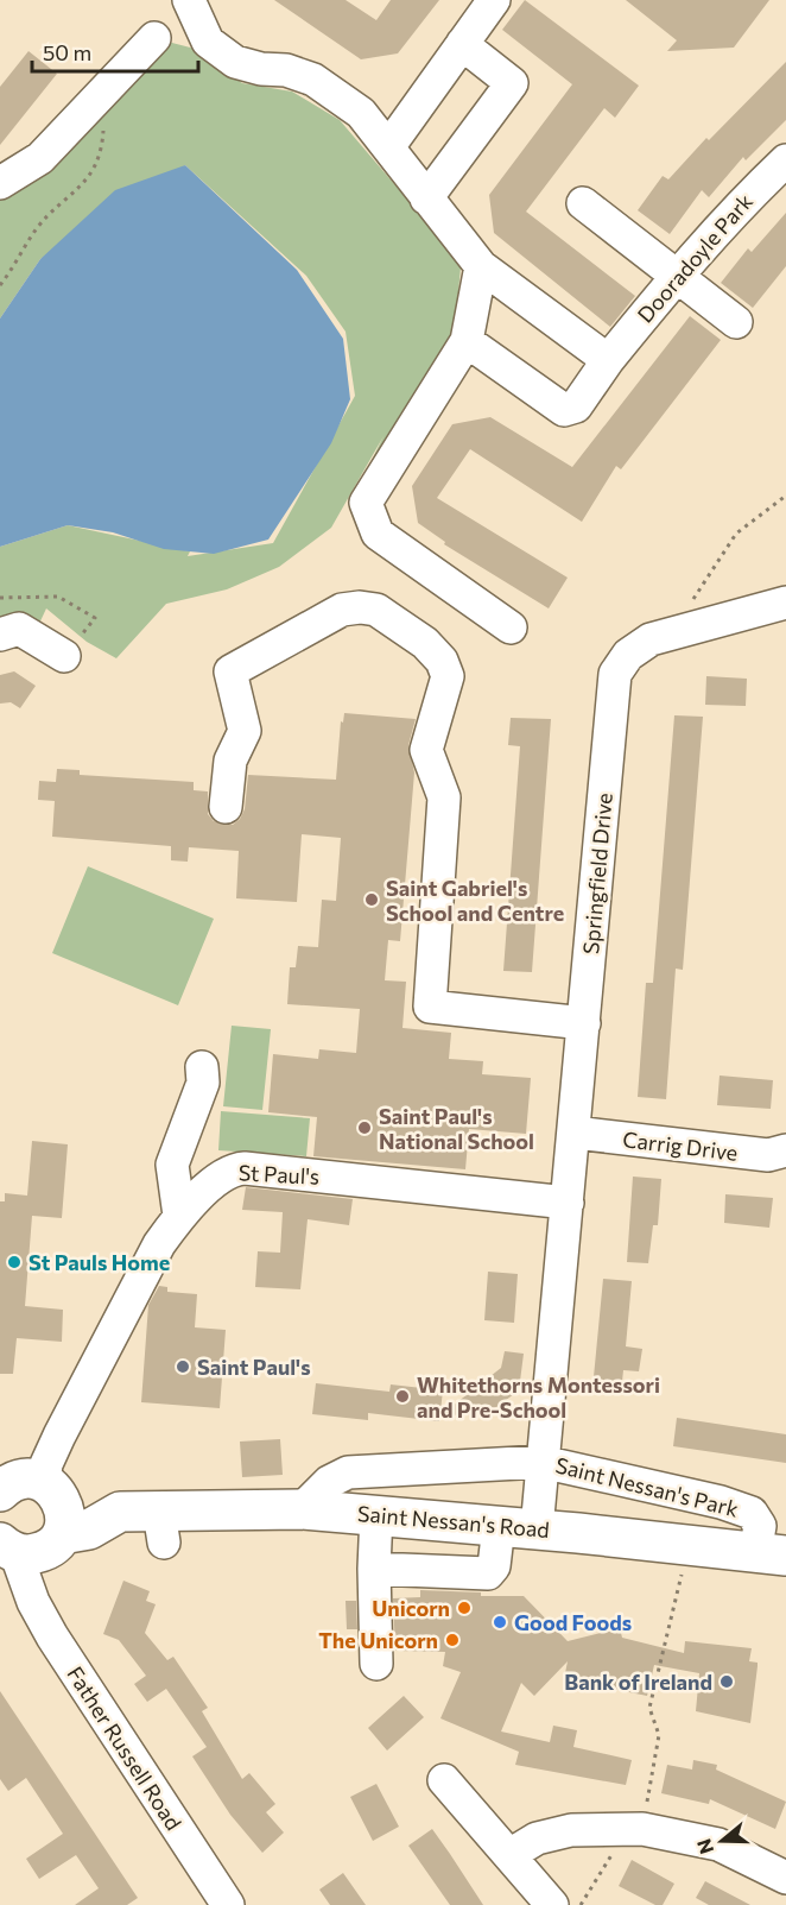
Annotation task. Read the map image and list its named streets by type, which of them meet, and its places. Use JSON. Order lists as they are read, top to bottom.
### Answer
{
  "streets": {
    "main road": ["Saint Nessan's Road"],
    "street": [
      "Dooradoyle Park",
      "Springfield Drive",
      "Carrig Drive",
      "St Paul's",
      "Saint Nessan's Park",
      "Father Russell Road"
    ]
  },
  "crossings": [
    ["Springfield Drive", "Carrig Drive"],
    ["Springfield Drive", "St Paul's"],
    ["Springfield Drive", "Saint Nessan's Park"],
    ["St Paul's", "Saint Nessan's Road"],
    ["St Paul's", "Father Russell Road"],
    ["Saint Nessan's Park", "Saint Nessan's Road"],
    ["Saint Nessan's Road", "Father Russell Road"]
  ],
  "places": [
    "Saint Gabriel's School and Centre",
    "Saint Paul's National School",
    "St Pauls Home",
    "Saint Paul's",
    "Whitethorns Montessori and Pre-School",
    "Unicorn",
    "Good Foods",
    "The Unicorn",
    "Bank of Ireland"
  ],
  "scale_bar": "50 m",
  "north": "left"
}
